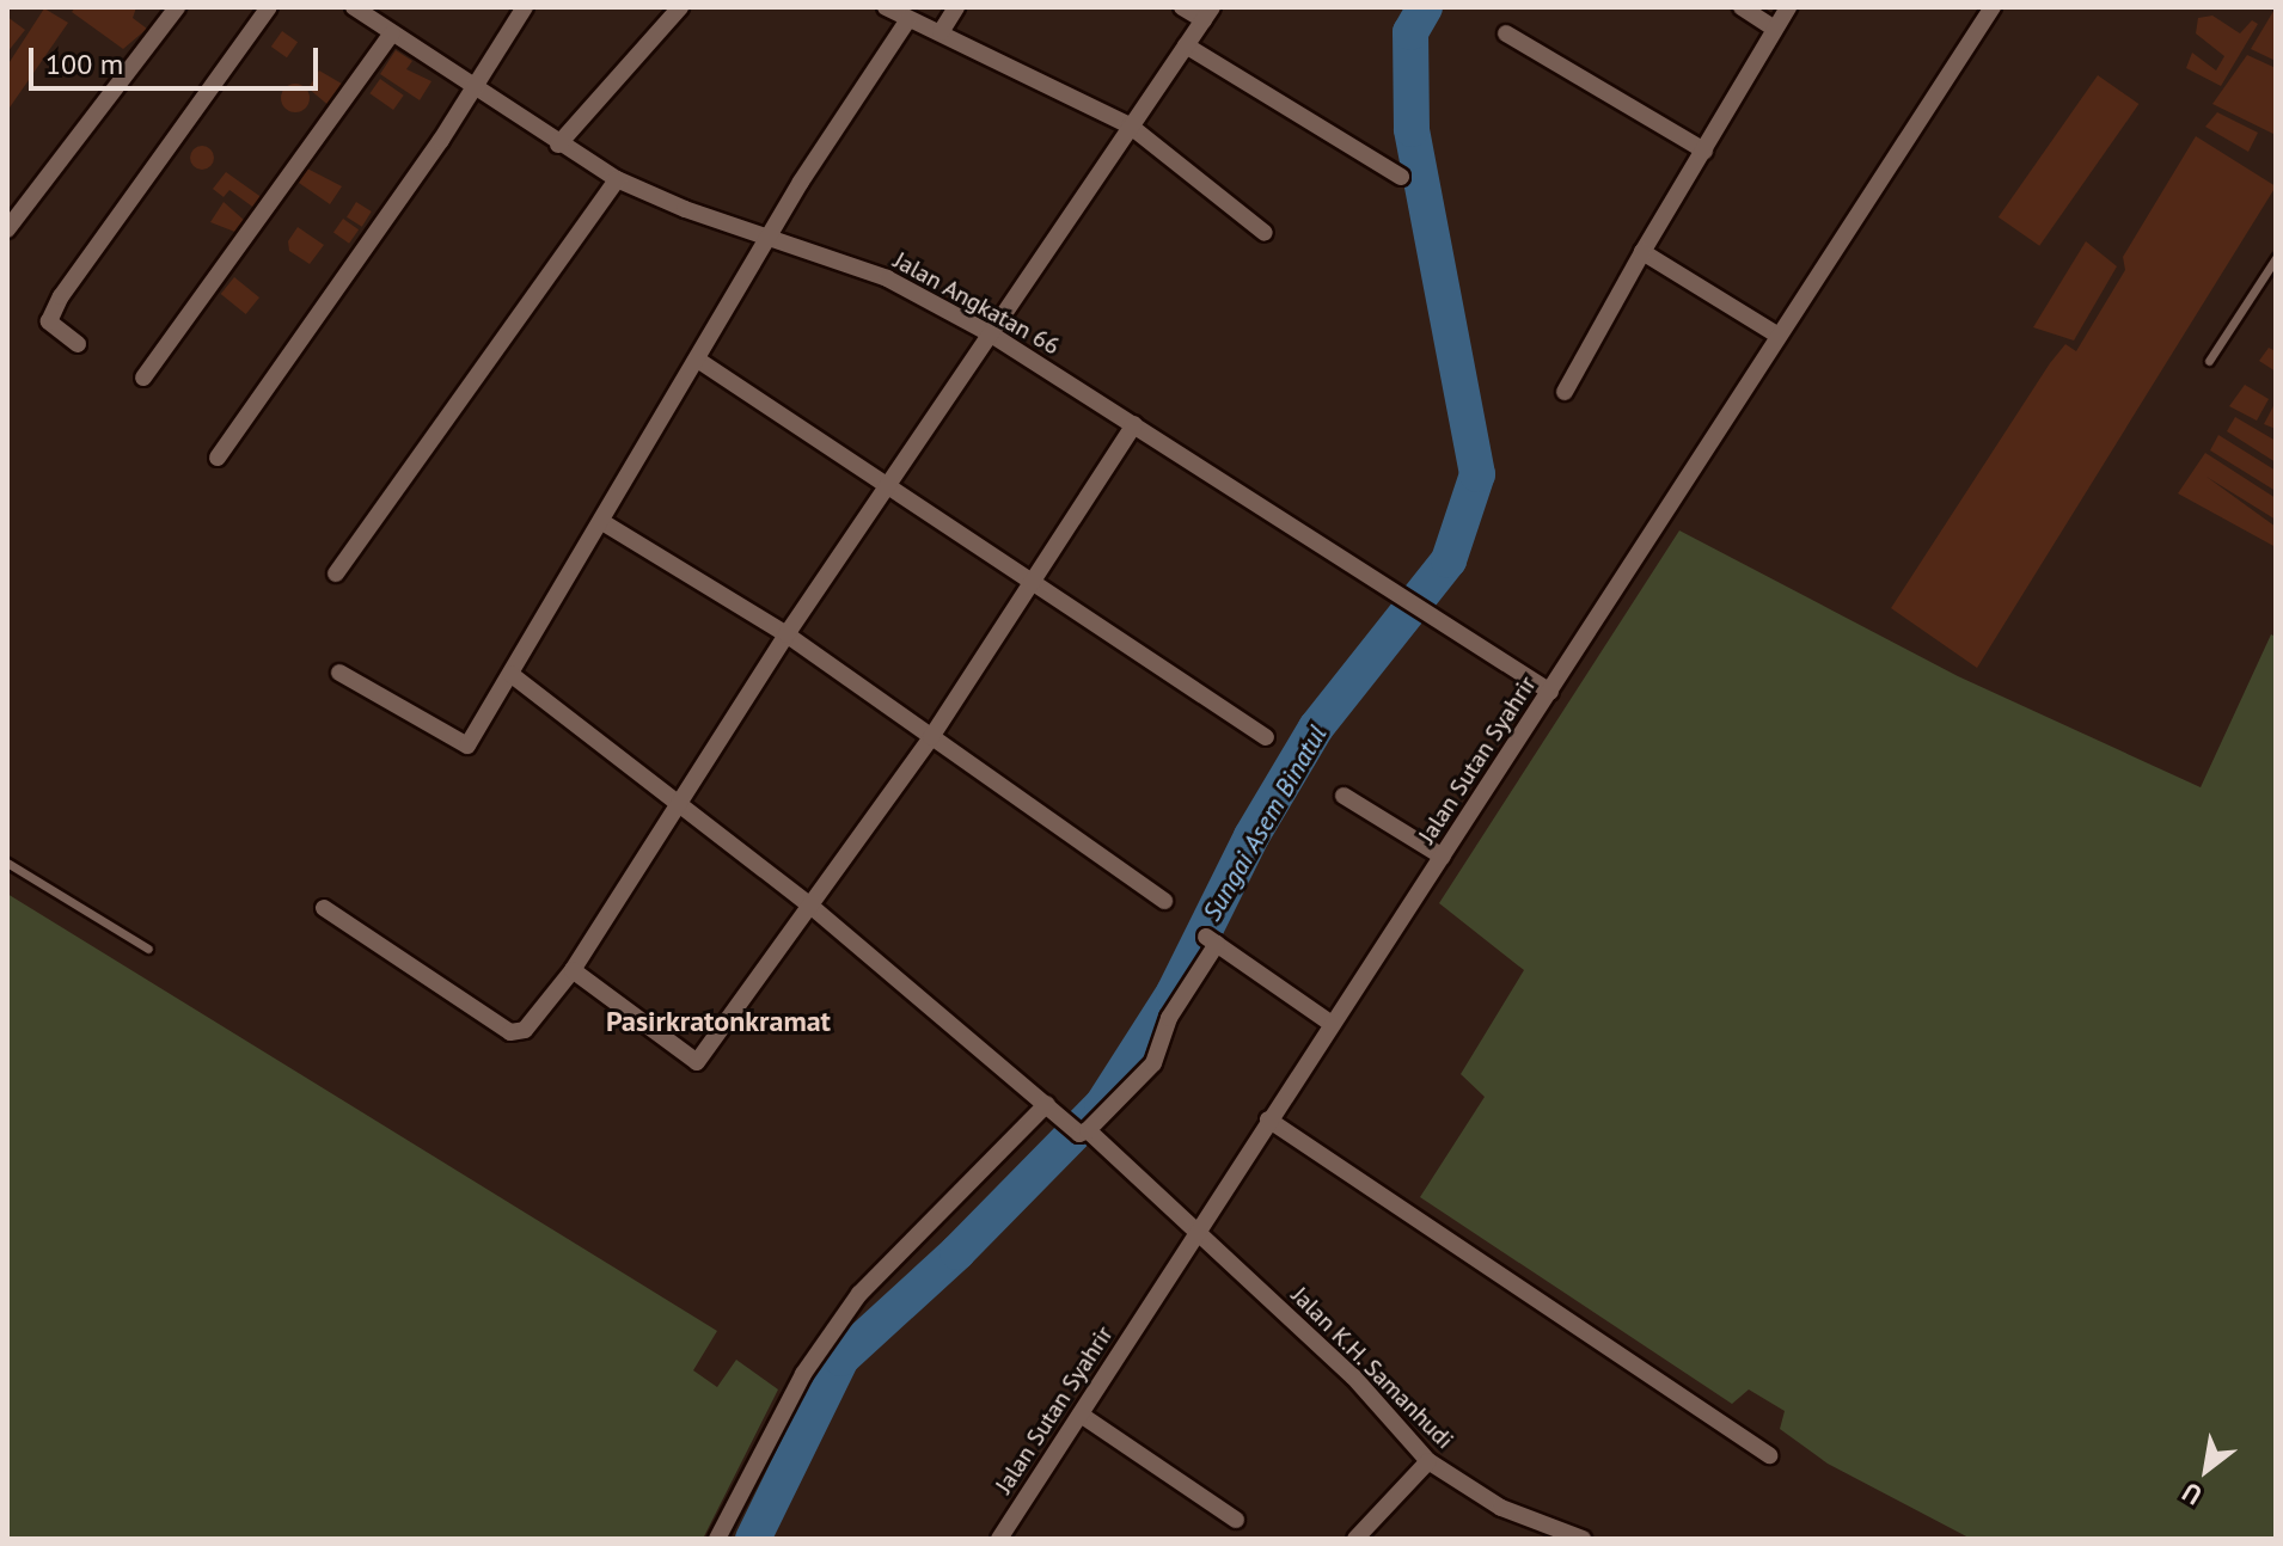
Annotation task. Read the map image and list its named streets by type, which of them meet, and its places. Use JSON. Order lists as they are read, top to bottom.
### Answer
{
  "streets": {
    "street": ["Jalan Angkatan 66", "Jalan Sutan Syahrir", "Jalan K.H. Samanhudi"]
  },
  "crossings": [
    ["Jalan Angkatan 66", "Jalan Sutan Syahrir"],
    ["Jalan Sutan Syahrir", "Jalan K.H. Samanhudi"]
  ],
  "districts": ["Pasirkratonkramat"],
  "water": ["Sungai Asem Binatul"],
  "scale_bar": "100 m",
  "north": "bottom left"
}
